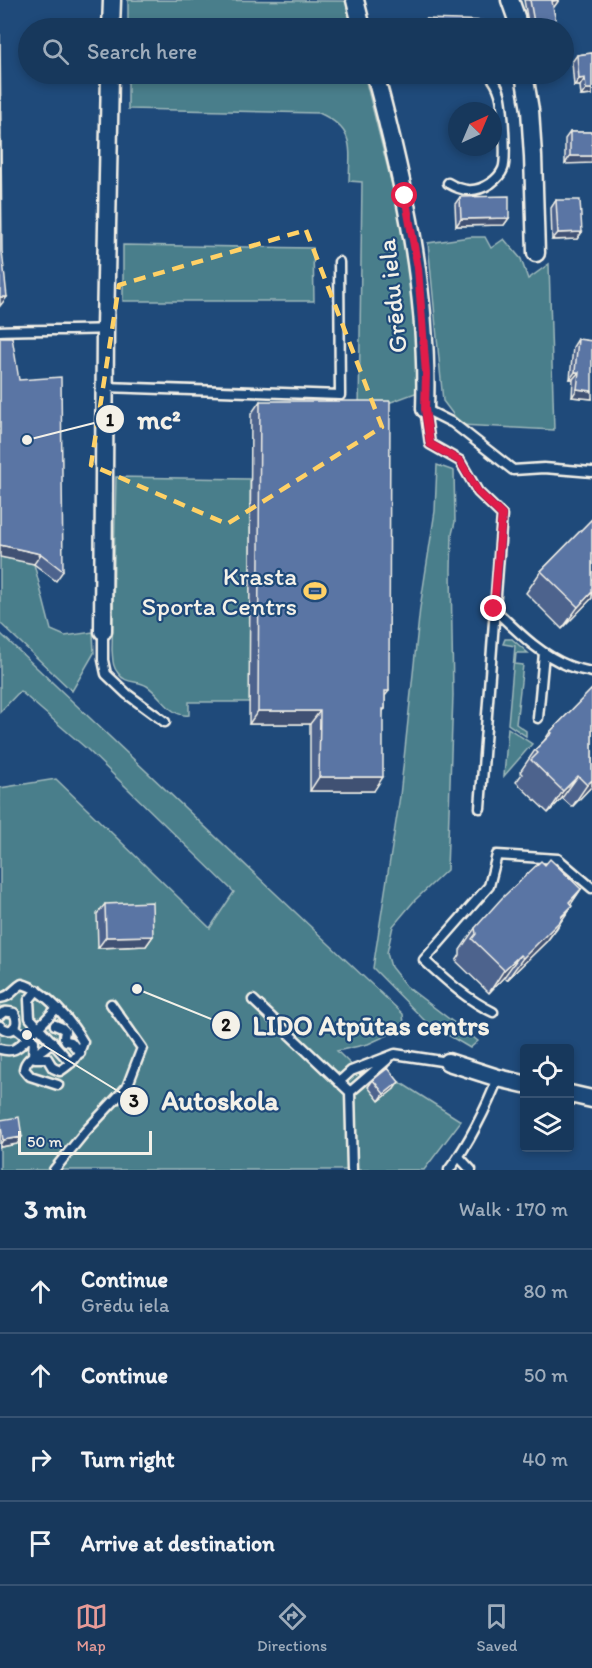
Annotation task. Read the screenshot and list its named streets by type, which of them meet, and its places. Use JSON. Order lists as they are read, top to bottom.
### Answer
{
  "streets": {
    "street": ["Grēdu iela"]
  },
  "places": {
    "other": ["mc²", "LIDO Atpūtas centrs", "Autoskola"],
    "sports": ["Krasta Sporta Centrs"]
  },
  "scale_bar": "50 m",
  "north": "top right",
  "page": {
    "search": "Search here",
    "scale": "50 m",
    "heading": ["3 min", "Walk · 170 m"],
    "list": [
      ["Continue", "Grēdu iela", "80 m"],
      ["Continue", "50 m"],
      ["Turn right", "40 m"],
      "Arrive at destination"
    ],
    "nav": ["Map", "Directions", "Saved"]
  }
}
